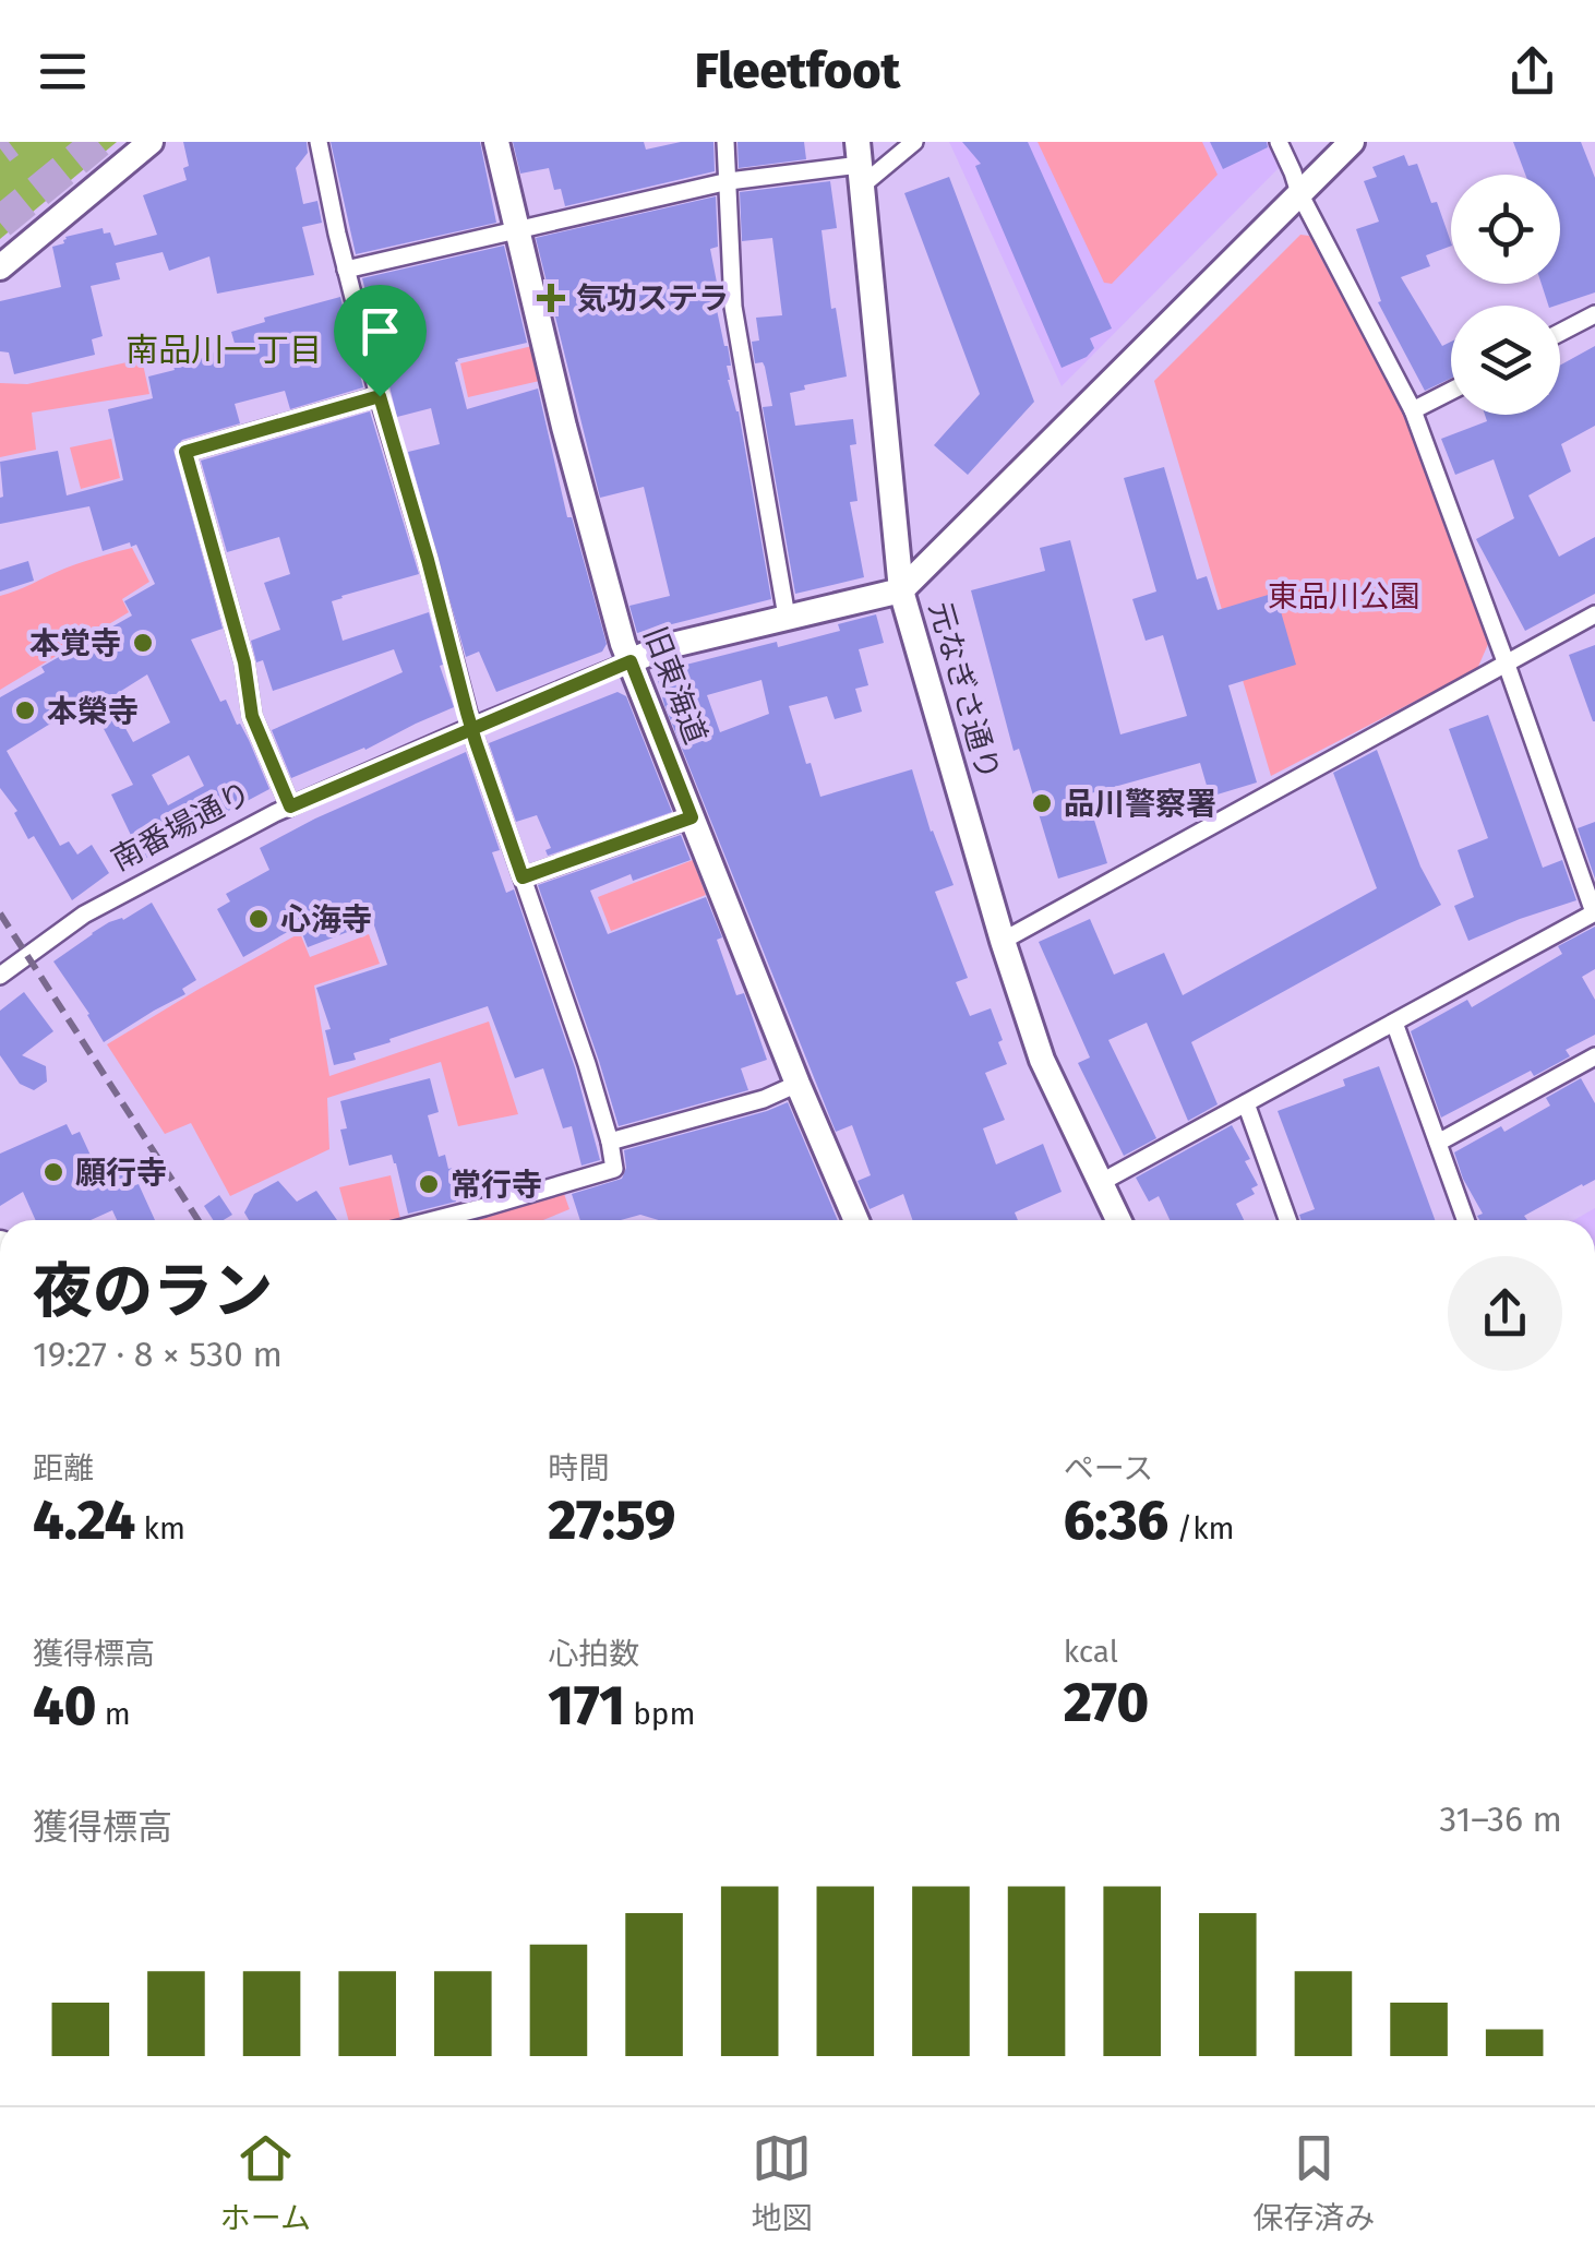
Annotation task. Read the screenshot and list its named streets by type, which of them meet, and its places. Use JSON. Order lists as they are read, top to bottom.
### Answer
{
  "streets": {
    "street": ["旧東海道", "元なぎさ通り", "南番場通り"]
  },
  "crossings": [
    ["旧東海道", "南番場通り"],
    ["元なぎさ通り", "南番場通り"]
  ],
  "districts": ["南品川一丁目"],
  "parks": ["東品川公園"],
  "places": {
    "health": ["気功ステラ"],
    "other": [
      "本覚寺",
      "本榮寺",
      "品川警察署",
      "心海寺",
      "願行寺",
      "常行寺"
    ]
  },
  "page": {
    "header": "Fleetfoot",
    "heading": ["夜のラン", "19:27 · 8 × 530 m"],
    "stats": [
      ["距離", "4.24 km"],
      ["時間", "27:59"],
      ["ペース", "6:36 /km"],
      ["獲得標高", "40 m"],
      ["心拍数", "171 bpm"],
      ["kcal", "270"]
    ],
    "chart": ["獲得標高", "31–36 m"],
    "tabs": ["ホーム", "地図", "保存済み"]
  }
}
